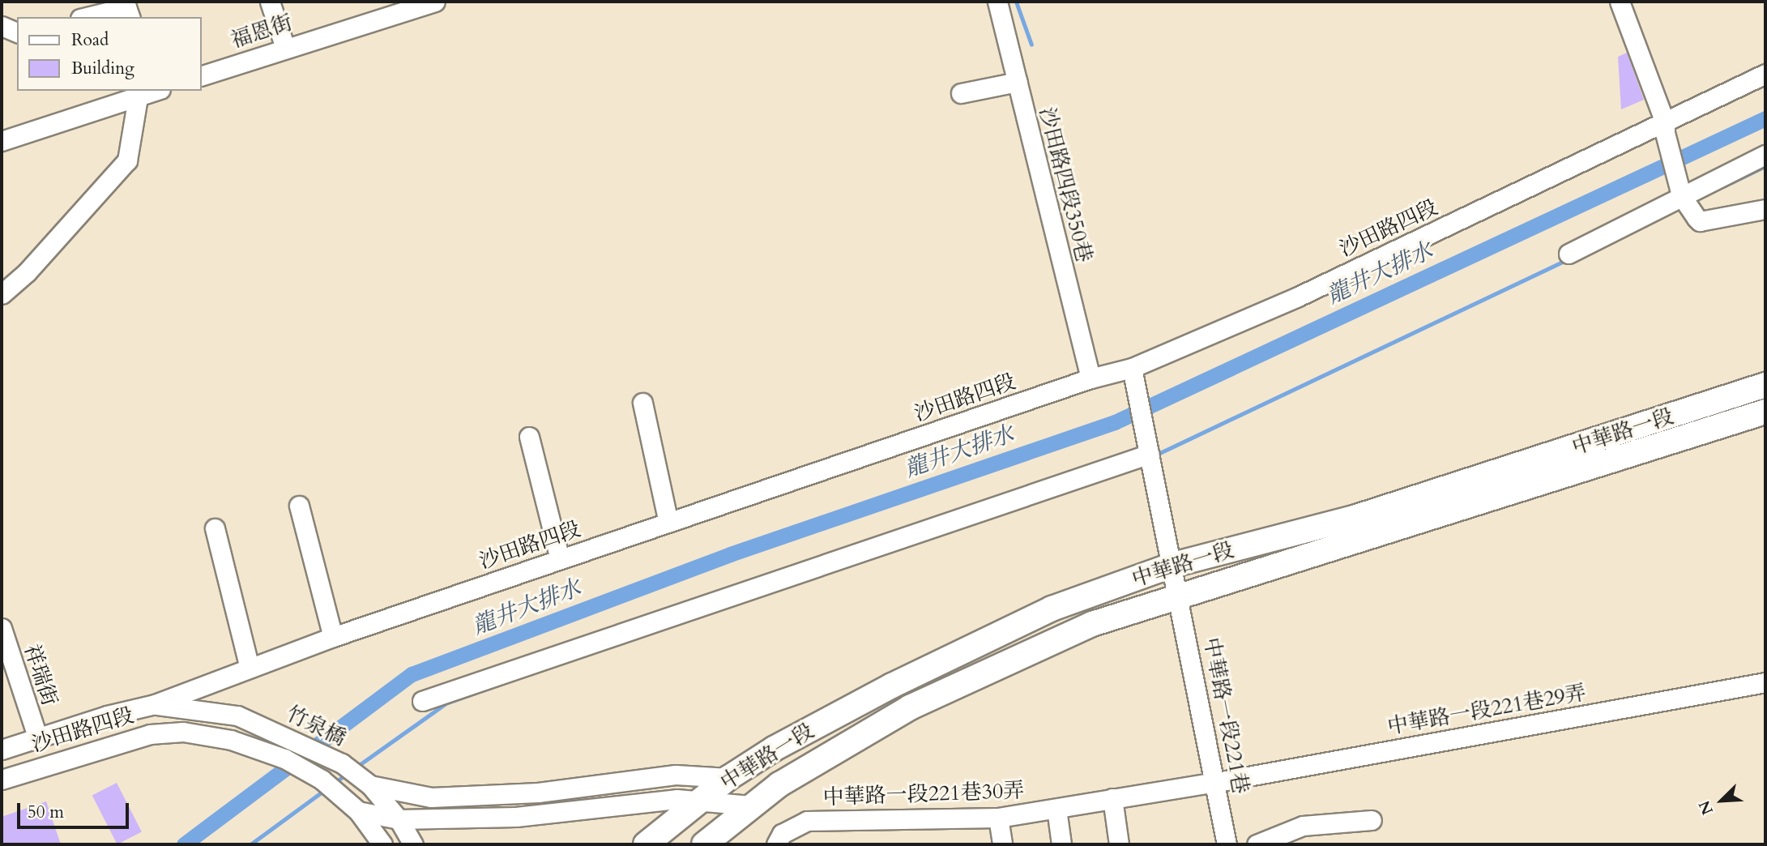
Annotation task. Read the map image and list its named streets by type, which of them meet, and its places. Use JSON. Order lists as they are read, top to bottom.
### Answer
{
  "streets": {
    "main road": ["中華路一段"],
    "street": [
      "福恩街",
      "沙田路四段350巷",
      "沙田路四段",
      "祥瑞街",
      "中華路一段221巷29弄",
      "中華路一段221巷",
      "竹泉橋",
      "中華路一段221巷30弄"
    ]
  },
  "crossings": [
    ["沙田路四段350巷", "沙田路四段"],
    ["沙田路四段", "祥瑞街"],
    ["沙田路四段", "中華路一段221巷"],
    ["沙田路四段", "竹泉橋"],
    ["中華路一段", "中華路一段221巷"],
    ["中華路一段221巷29弄", "中華路一段221巷"],
    ["中華路一段221巷29弄", "中華路一段221巷30弄"],
    ["中華路一段221巷", "中華路一段221巷30弄"]
  ],
  "water": ["龍井大排水"],
  "legend": ["Road", "Building"],
  "scale_bar": "50 m",
  "north": "bottom left"
}
